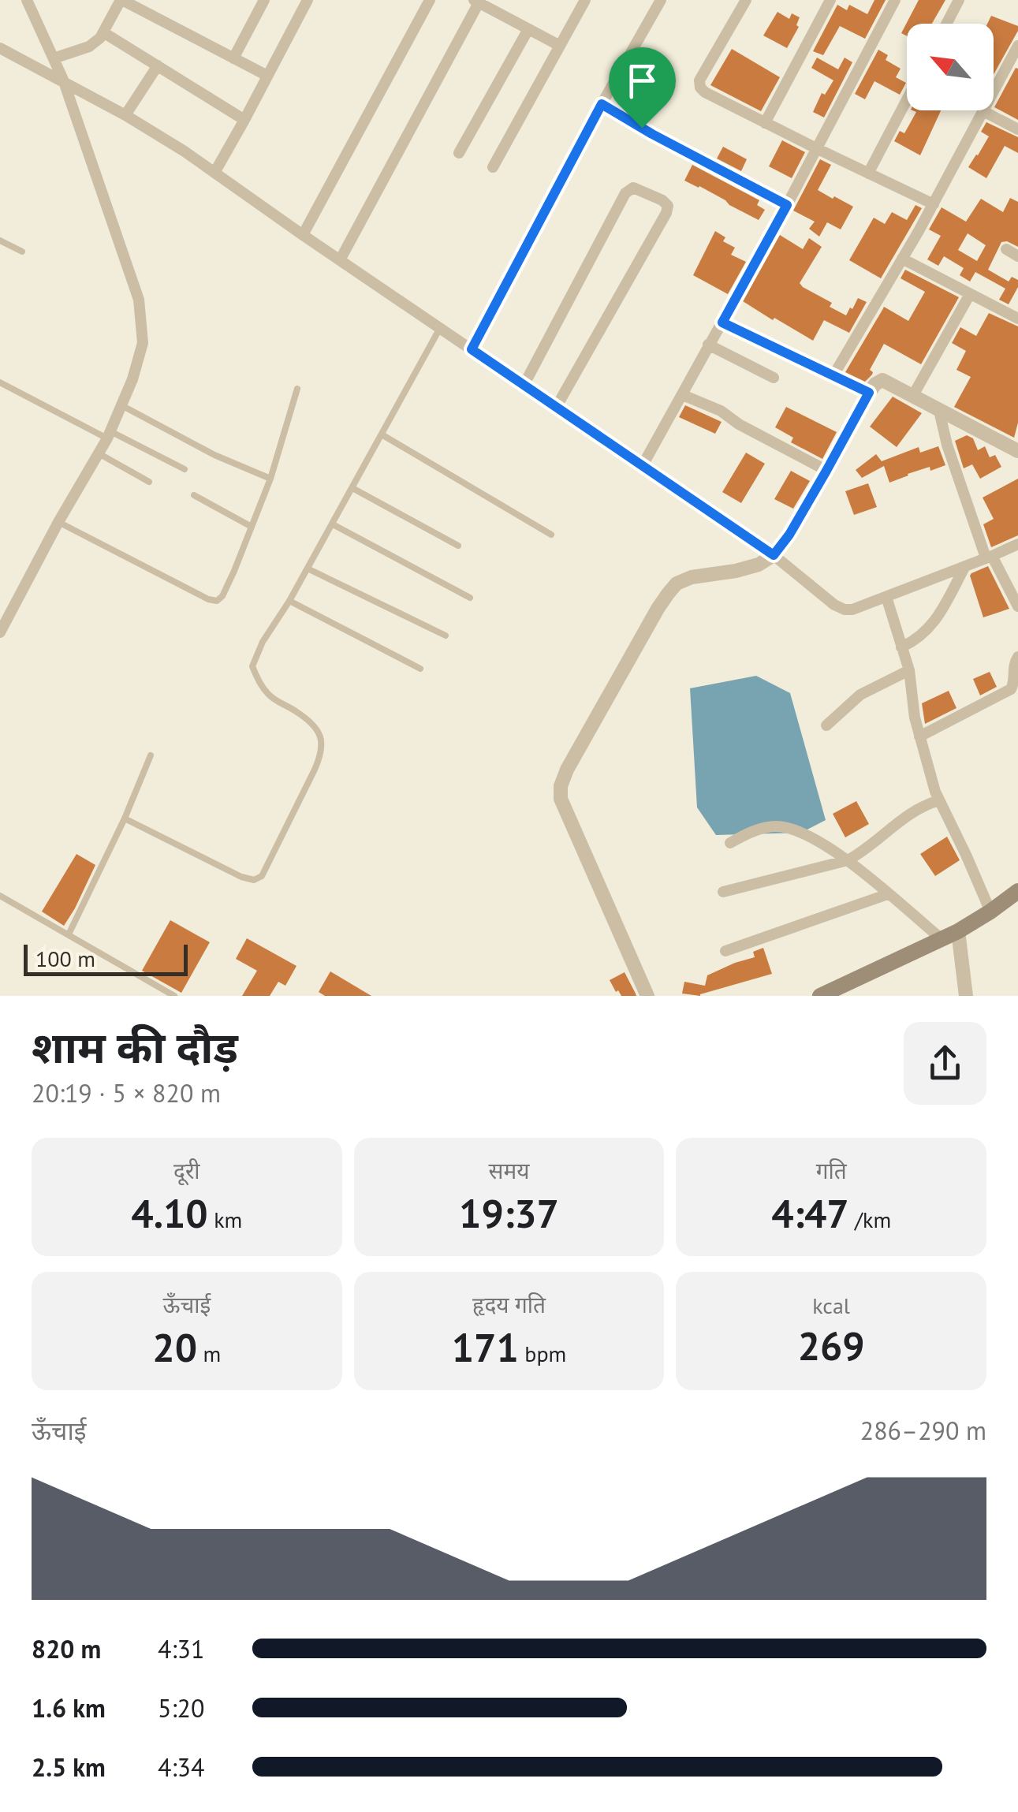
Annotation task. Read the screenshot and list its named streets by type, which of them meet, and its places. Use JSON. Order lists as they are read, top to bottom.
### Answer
{
  "scale_bar": "100 m",
  "north": "top left",
  "page": {
    "scale": "100 m",
    "heading": ["शाम की दौड़", "20:19 · 5 × 820 m"],
    "stats": [
      ["दूरी", "4.10 km"],
      ["समय", "19:37"],
      ["गति", "4:47 /km"],
      ["ऊँचाई", "20 m"],
      ["हृदय गति", "171 bpm"],
      ["kcal", "269"]
    ],
    "chart": ["ऊँचाई", "286–290 m"],
    "list": [
      {
        "name": "820 m",
        "note": "4:31"
      },
      {
        "name": "1.6 km",
        "note": "5:20"
      },
      {
        "name": "2.5 km",
        "note": "4:34"
      }
    ]
  }
}
